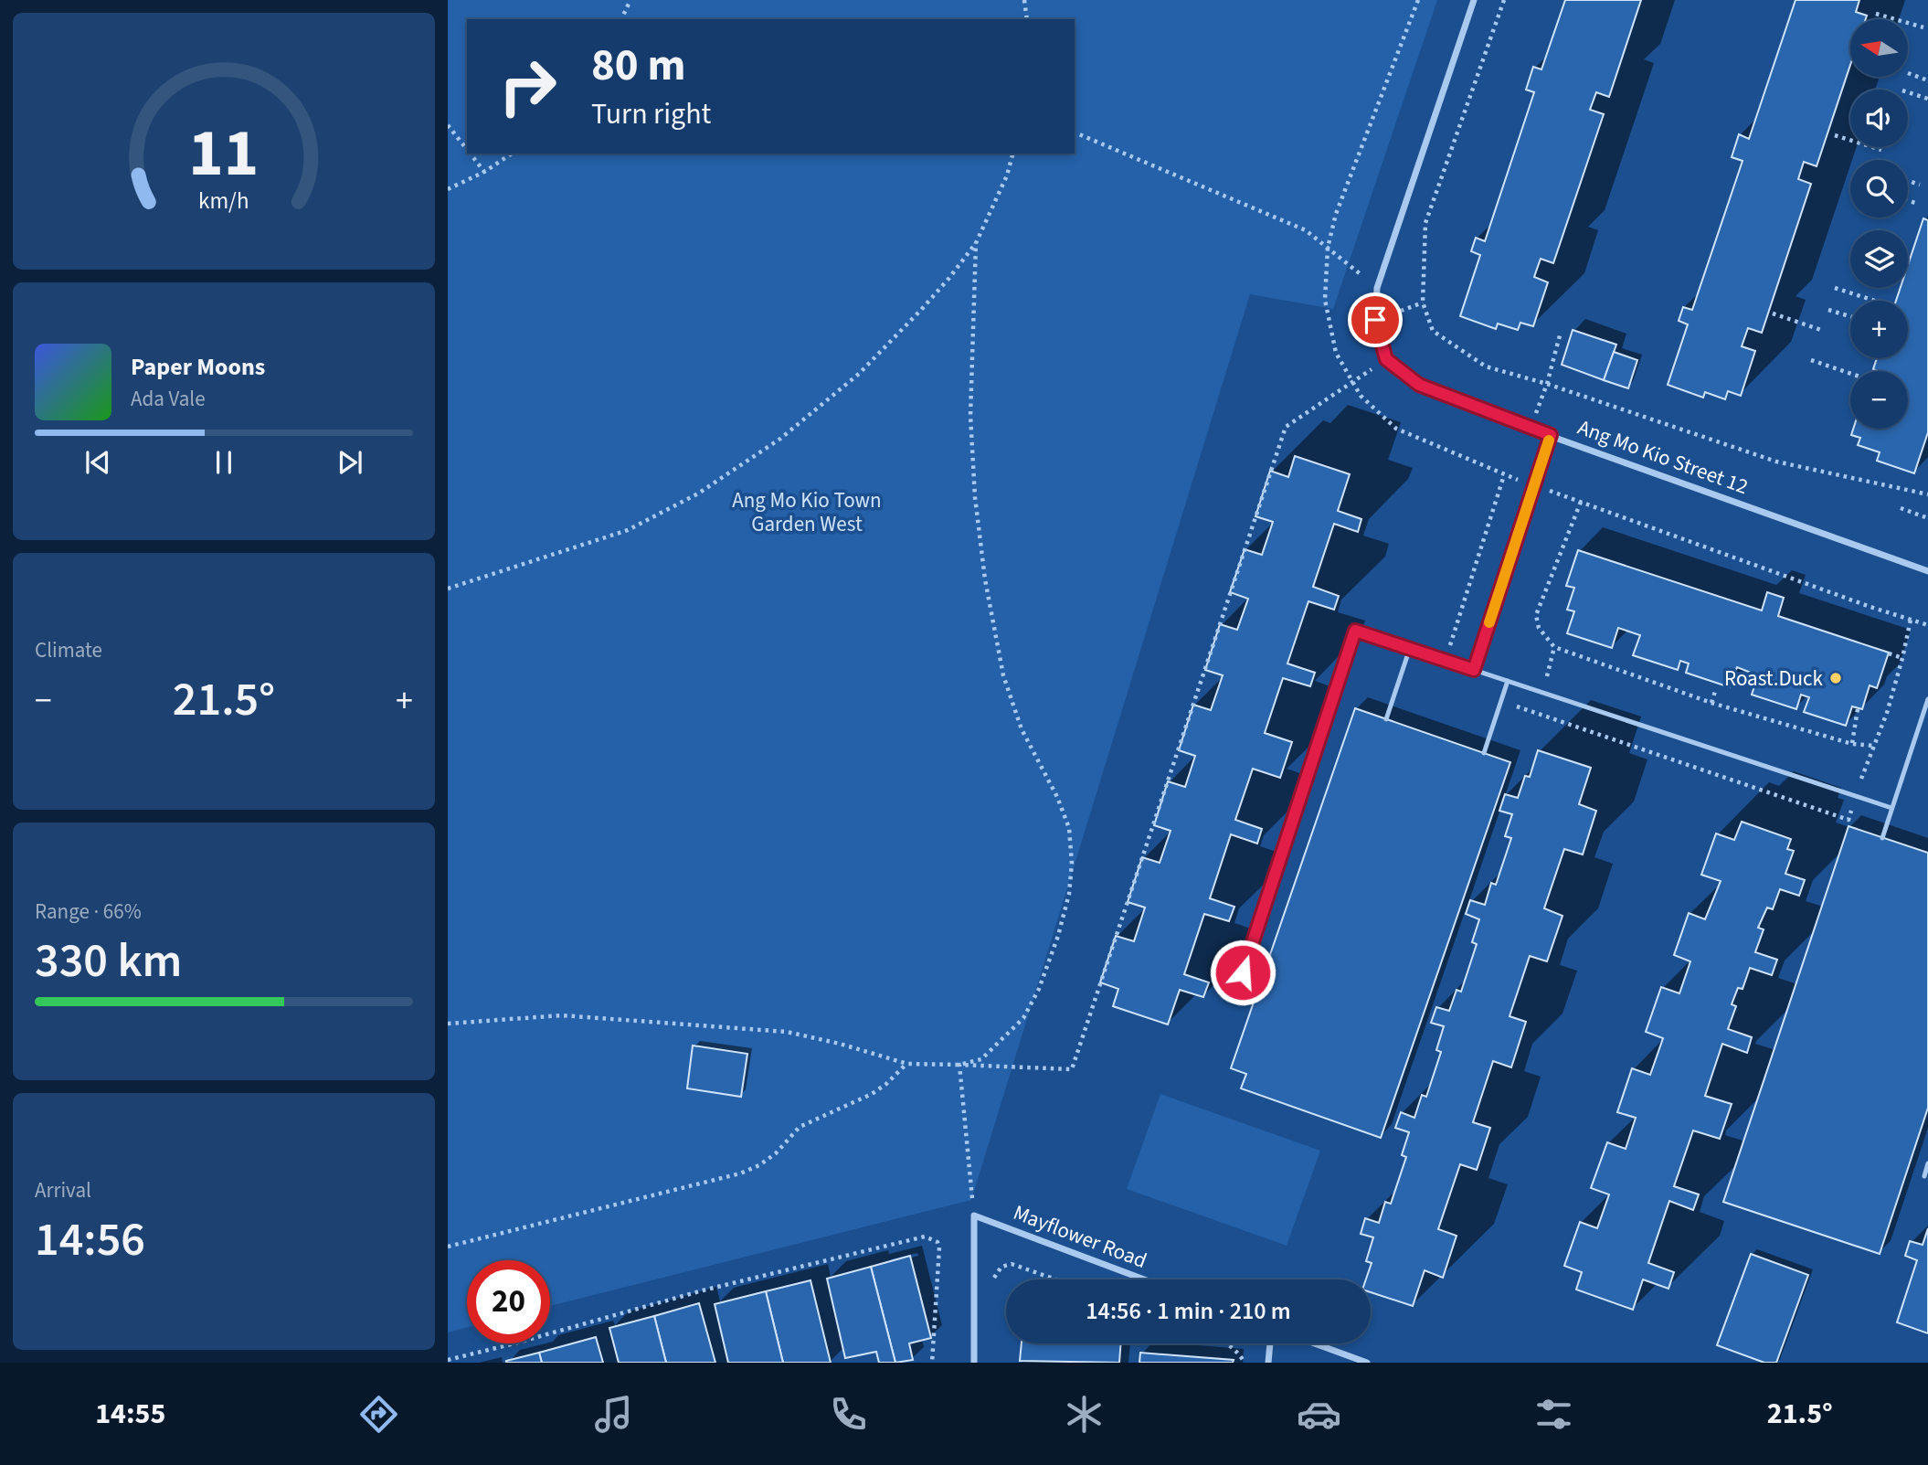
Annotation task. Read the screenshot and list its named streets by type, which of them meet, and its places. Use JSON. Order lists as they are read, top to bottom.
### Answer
{
  "streets": {
    "street": ["Ang Mo Kio Street 12", "Mayflower Road"]
  },
  "parks": ["Ang Mo Kio Town Garden West"],
  "places": ["Roast.Duck"],
  "north": "left",
  "page": {
    "map_buttons": ["+", "−"],
    "turn": ["80 m", "Turn right"],
    "song": ["Paper Moons", "Ada Vale"],
    "tile": [
      "Climate",
      ["Range · 66%", "330 km"],
      ["Arrival", "14:56"]
    ],
    "heat": ["−", "21.5°", "+"],
    "limit": "20",
    "trip": "14:56 · 1 min · 210 m",
    "tabs": ["14:55", "21.5°"],
    "gauge": ["11", "km/h"]
  }
}
